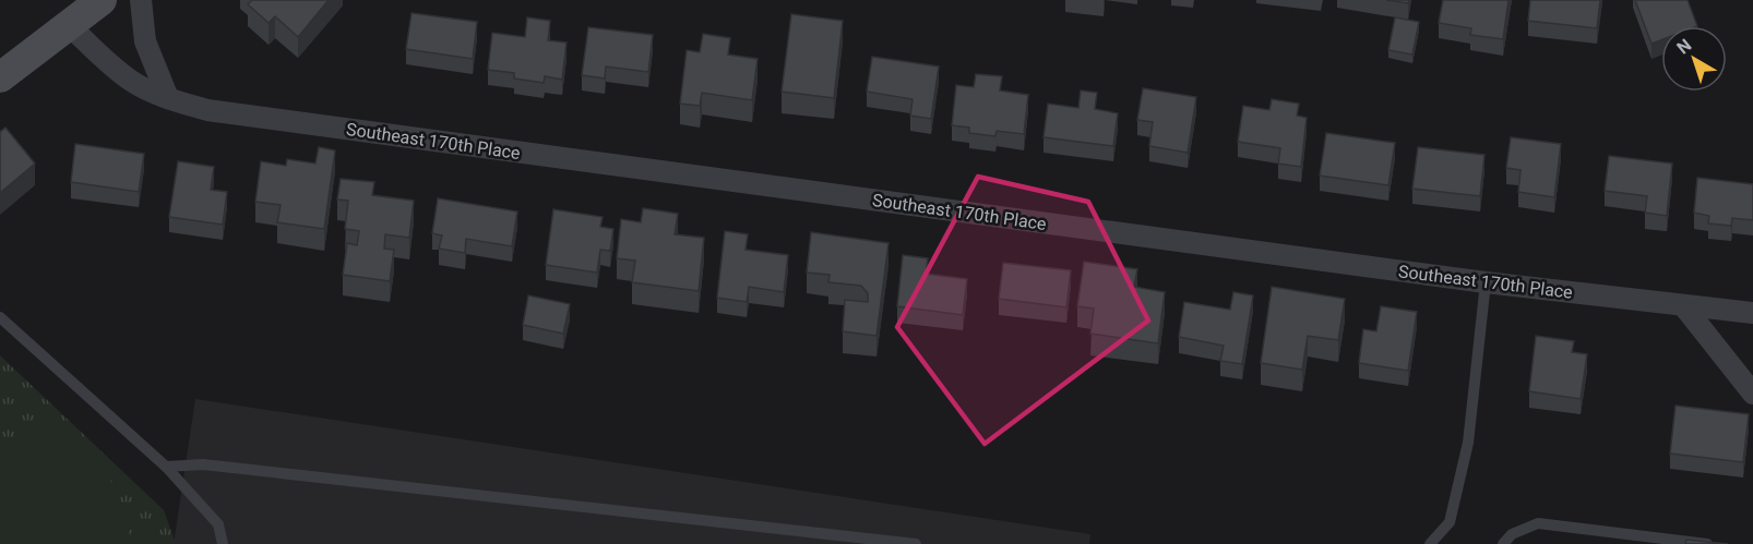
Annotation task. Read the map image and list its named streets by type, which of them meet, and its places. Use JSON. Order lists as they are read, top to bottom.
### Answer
{
  "streets": {
    "street": ["Southeast 170th Place"]
  },
  "north": "top left"
}
